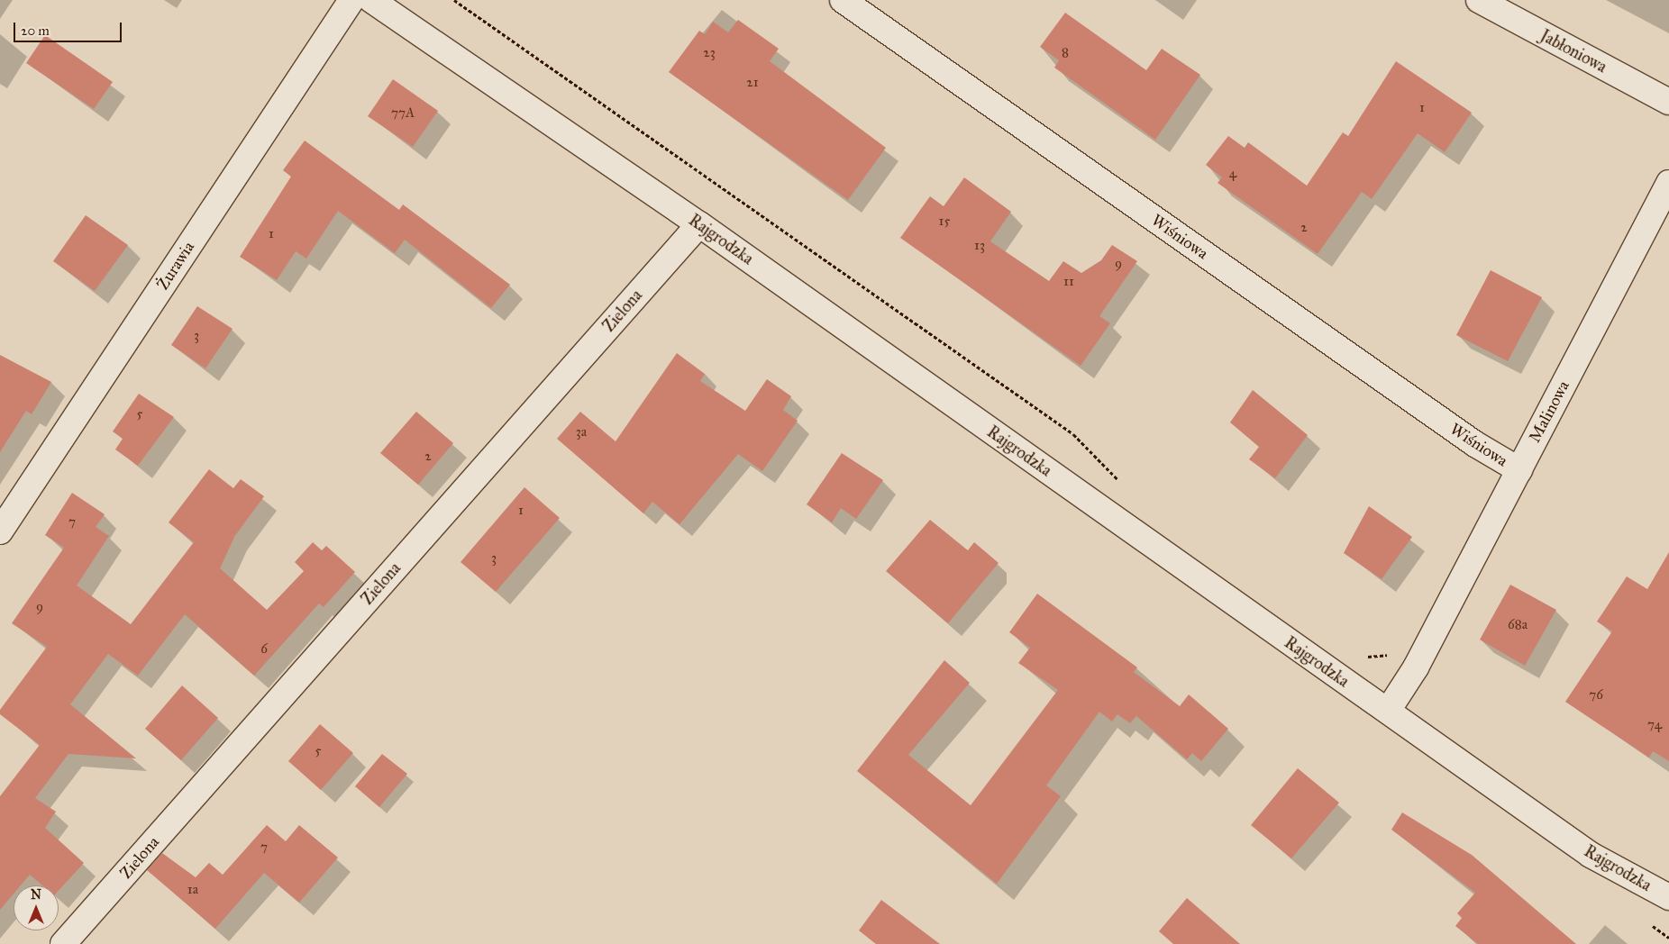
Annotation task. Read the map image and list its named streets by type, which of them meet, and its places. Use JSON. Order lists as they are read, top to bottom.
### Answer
{
  "streets": {
    "street": [
      "Jabłoniowa",
      "Wiśniowa",
      "Rajgrodzka",
      "Żurawia",
      "Zielona",
      "Malinowa"
    ]
  },
  "crossings": [
    ["Wiśniowa", "Malinowa"],
    ["Rajgrodzka", "Zielona"],
    ["Rajgrodzka", "Malinowa"]
  ],
  "house_numbers": [
    "23",
    "8",
    "21",
    "1",
    "77A",
    "4",
    "15",
    "2",
    "1",
    "13",
    "9",
    "11",
    "3",
    "5",
    "3a",
    "2",
    "1",
    "7",
    "3",
    "9",
    "68a",
    "6",
    "76",
    "74",
    "5",
    "7",
    "1a"
  ],
  "scale_bar": "20 m",
  "north": "top"
}
